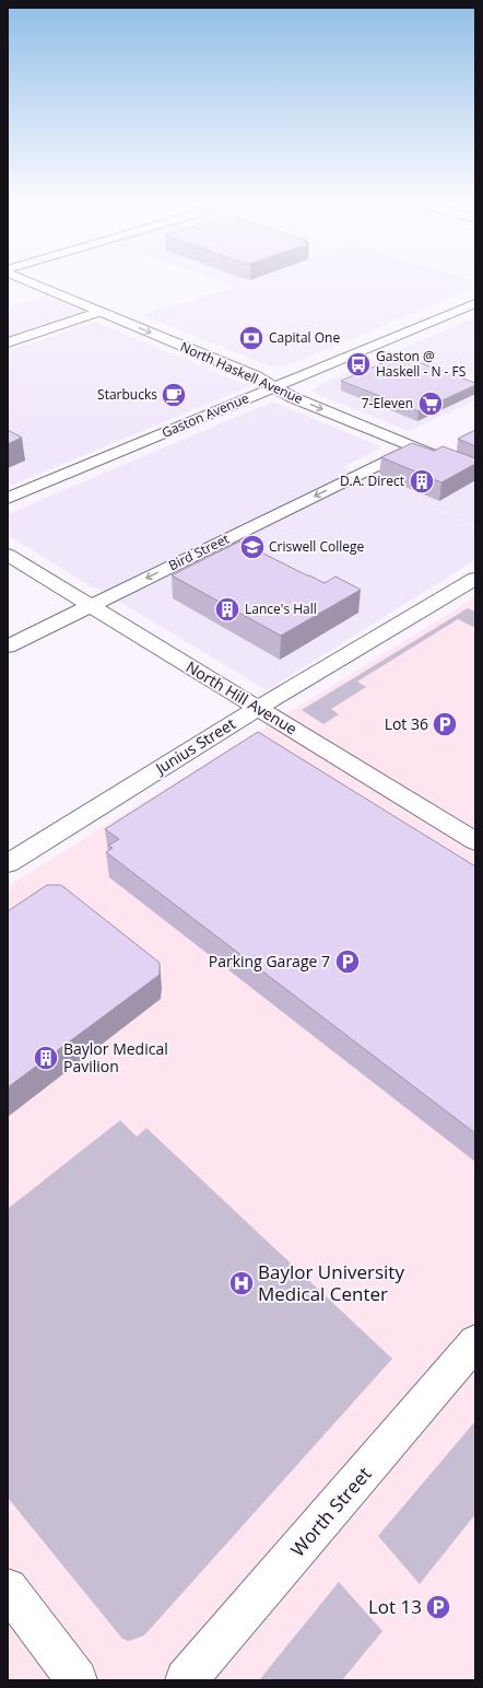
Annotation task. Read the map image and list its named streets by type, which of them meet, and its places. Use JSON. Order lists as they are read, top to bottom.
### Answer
{
  "streets": {
    "street": [
      "North Haskell Avenue",
      "Gaston Avenue",
      "Bird Street",
      "North Hill Avenue",
      "Junius Street",
      "Worth Street"
    ]
  },
  "crossings": [
    ["North Haskell Avenue", "Gaston Avenue"],
    ["North Haskell Avenue", "Bird Street"],
    ["Bird Street", "North Hill Avenue"],
    ["North Hill Avenue", "Junius Street"]
  ],
  "one_way": ["North Haskell Avenue", "Bird Street"],
  "places": {
    "bank": ["Capital One"],
    "bus stop": ["Gaston @ Haskell - N - FS"],
    "cafe": ["Starbucks"],
    "supermarket": ["7-Eleven"],
    "building": ["D.A. Direct", "Lance's Hall", "Baylor Medical Pavilion"],
    "school or university": ["Criswell College"],
    "parking": ["Lot 36", "Parking Garage 7", "Lot 13"],
    "hospital": ["Baylor University Medical Center"]
  }
}
